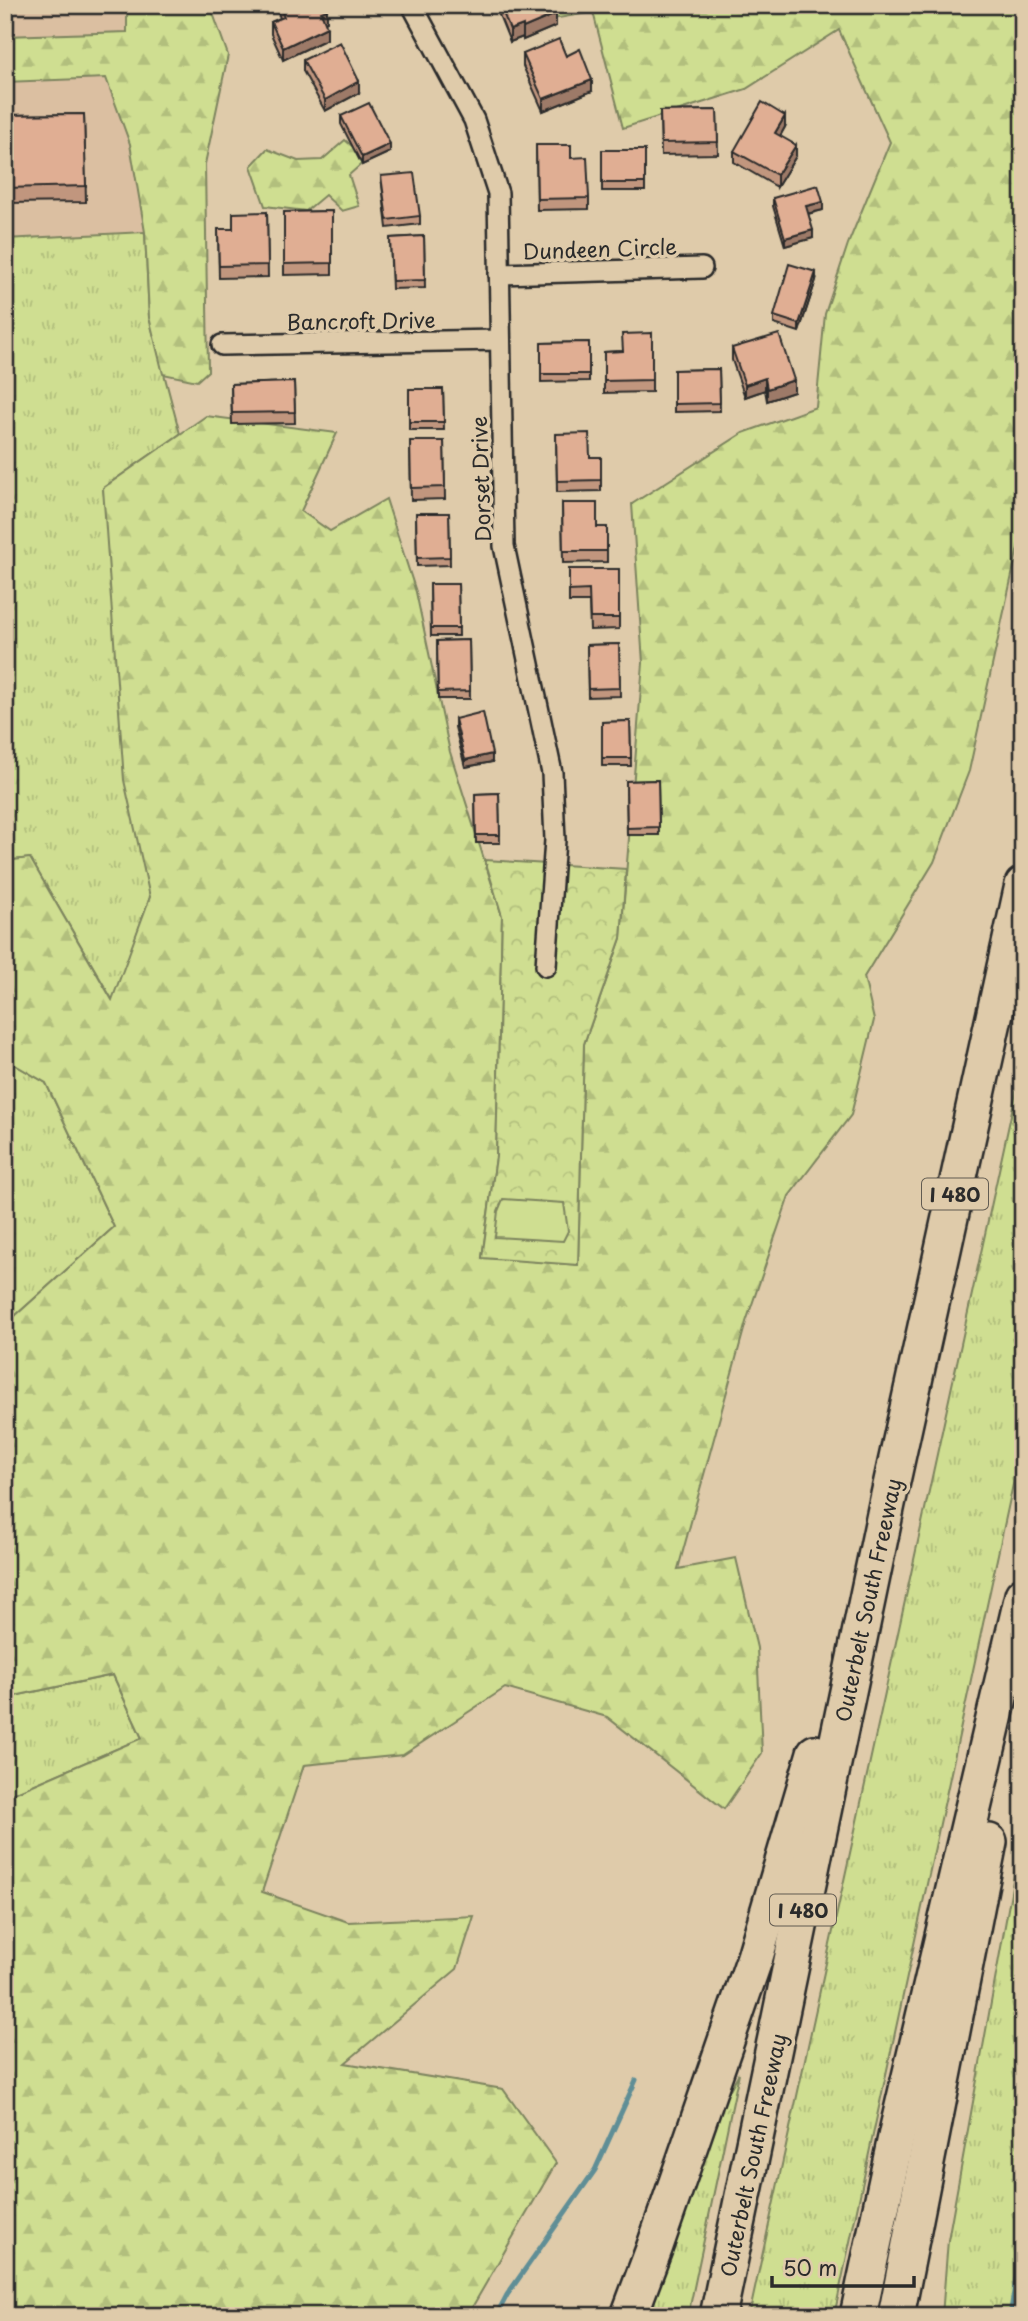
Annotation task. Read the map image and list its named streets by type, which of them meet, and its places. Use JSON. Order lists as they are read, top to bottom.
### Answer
{
  "streets": {
    "highway": ["I 480", "Outerbelt South Freeway"],
    "street": ["Dundeen Circle", "Bancroft Drive", "Dorset Drive"]
  },
  "crossings": [
    ["Dundeen Circle", "Dorset Drive"],
    ["Bancroft Drive", "Dorset Drive"]
  ],
  "scale_bar": "50 m"
}
